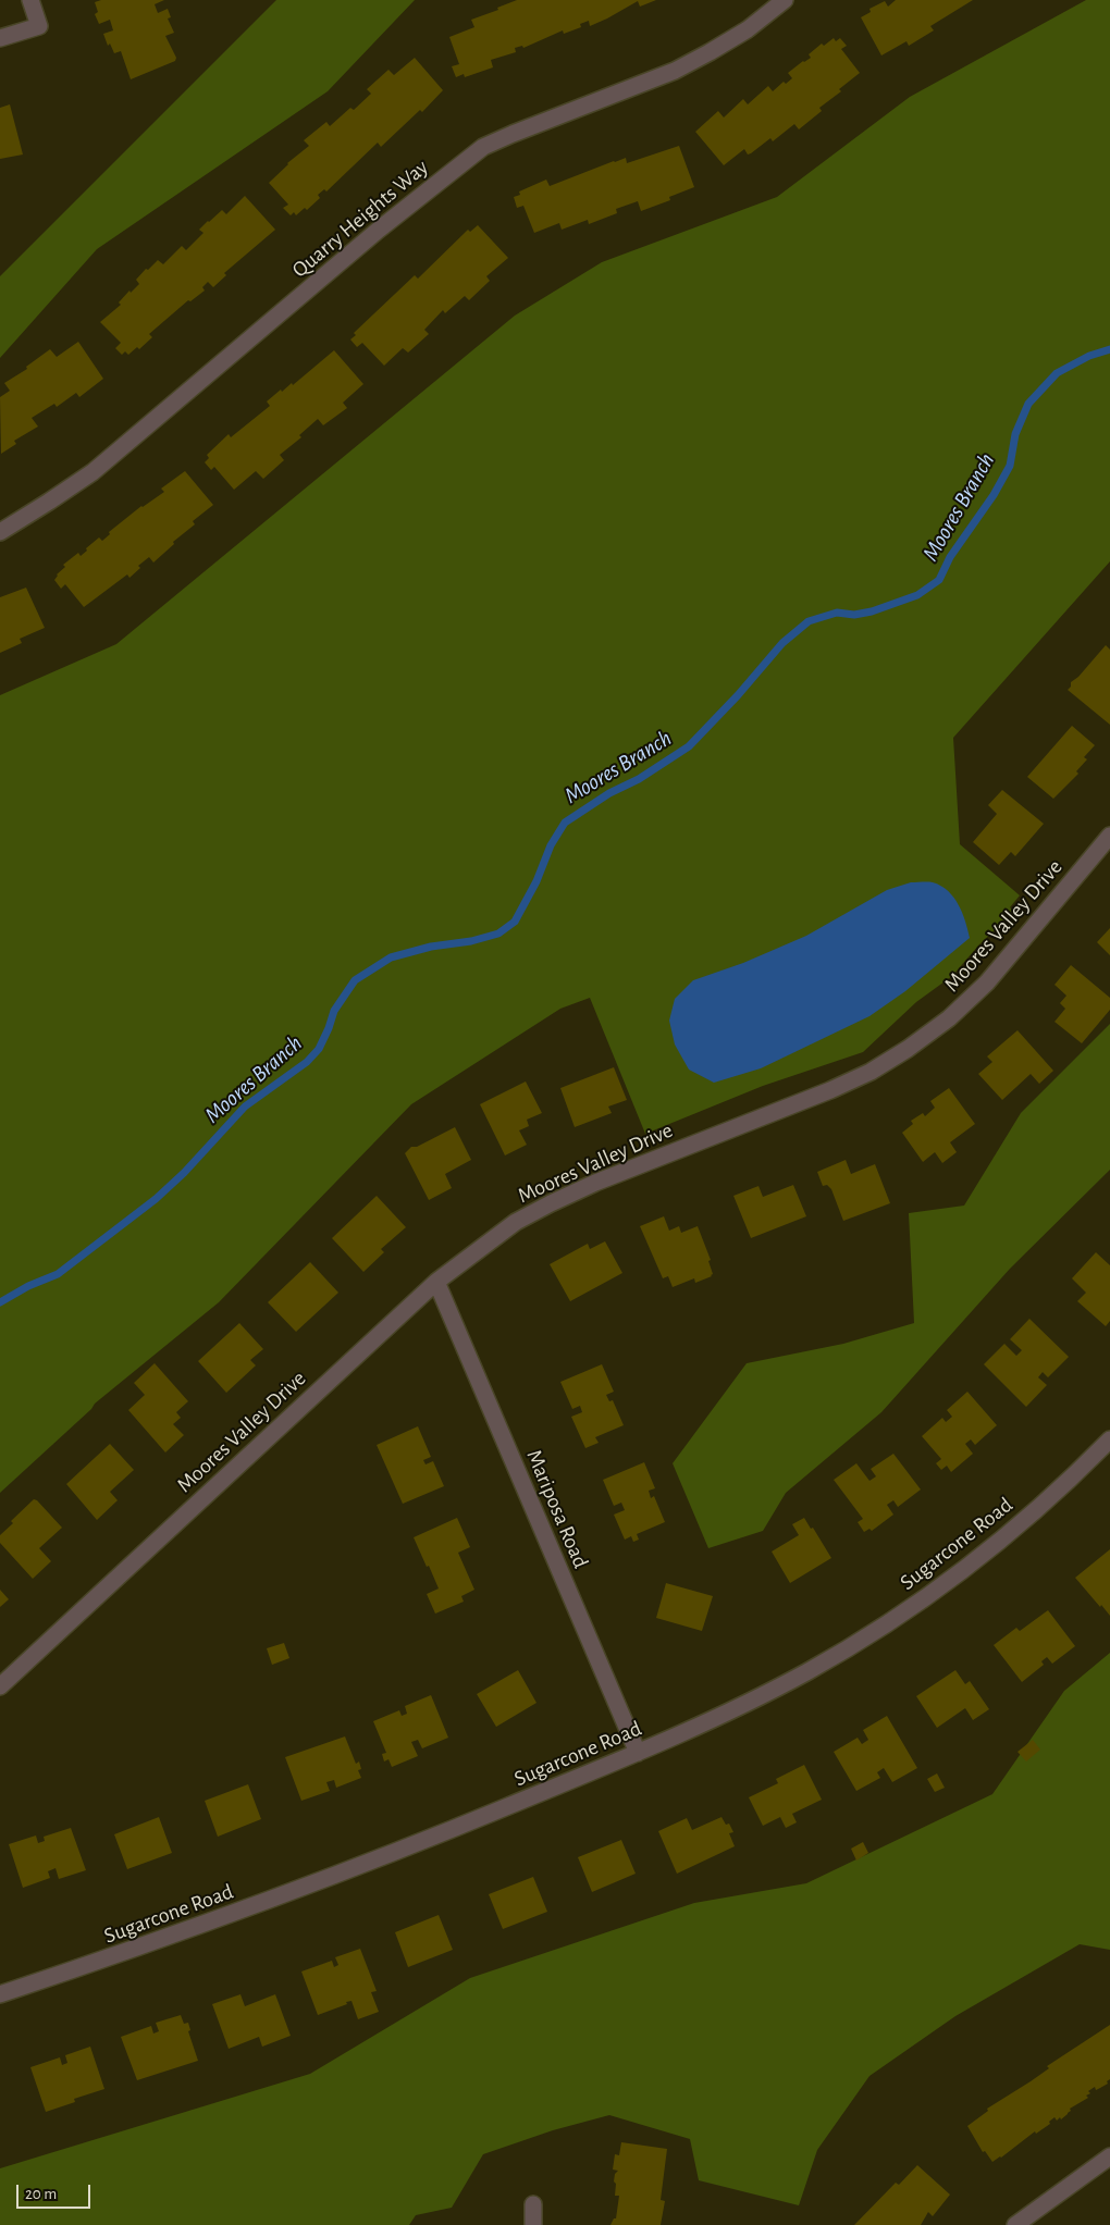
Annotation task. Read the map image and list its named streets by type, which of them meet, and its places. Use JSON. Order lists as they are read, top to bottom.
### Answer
{
  "streets": {
    "street": [
      "Quarry Heights Way",
      "Moores Valley Drive",
      "Mariposa Road",
      "Sugarcone Road"
    ]
  },
  "crossings": [
    ["Moores Valley Drive", "Mariposa Road"],
    ["Mariposa Road", "Sugarcone Road"]
  ],
  "water": ["Moores Branch"],
  "scale_bar": "20 m"
}
